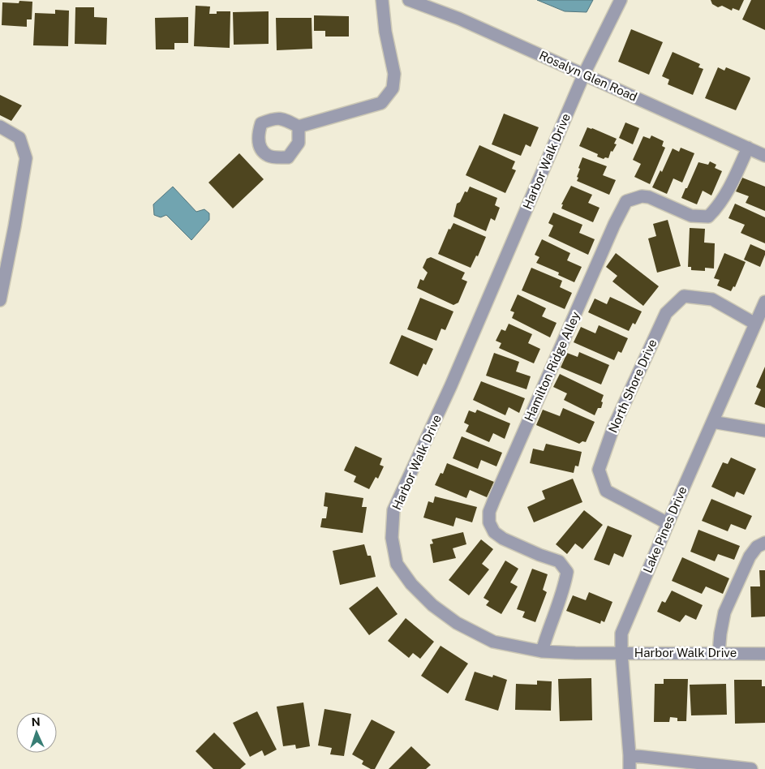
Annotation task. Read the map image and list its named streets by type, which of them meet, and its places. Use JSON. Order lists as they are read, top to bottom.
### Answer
{
  "streets": {
    "street": [
      "Rosalyn Glen Road",
      "Harbor Walk Drive",
      "Hamilton Ridge Alley",
      "North Shore Drive",
      "Lake Pines Drive"
    ]
  },
  "crossings": [
    ["Rosalyn Glen Road", "Harbor Walk Drive"],
    ["Rosalyn Glen Road", "Hamilton Ridge Alley"],
    ["Harbor Walk Drive", "Hamilton Ridge Alley"],
    ["Harbor Walk Drive", "Lake Pines Drive"],
    ["North Shore Drive", "Lake Pines Drive"]
  ],
  "north": "top"
}
